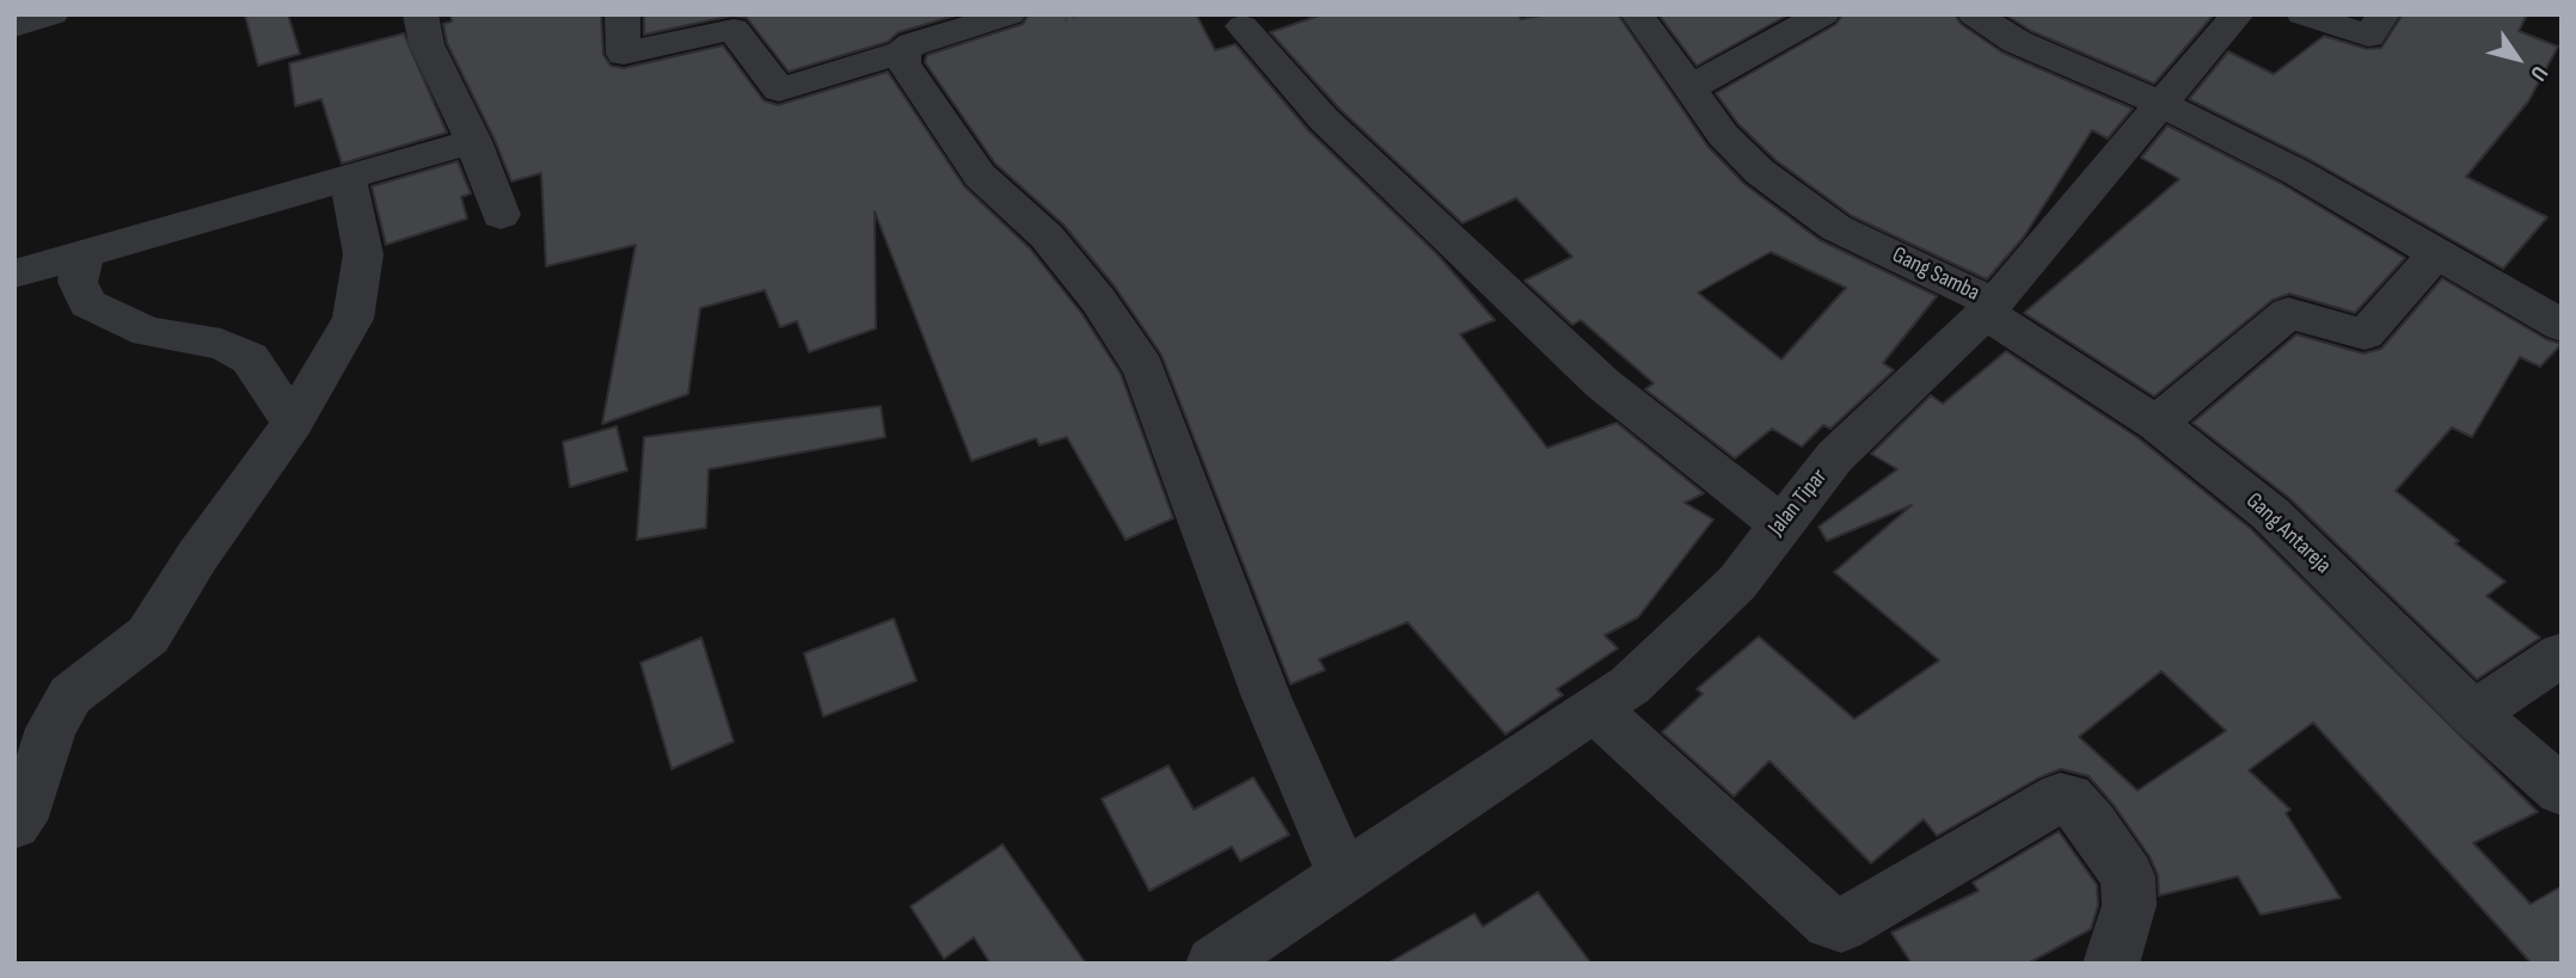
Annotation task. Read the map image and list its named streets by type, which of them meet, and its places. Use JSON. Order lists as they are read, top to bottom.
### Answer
{
  "streets": {
    "street": ["Gang Samba", "Jalan Tipar", "Gang Antareja"]
  },
  "crossings": [
    ["Gang Samba", "Jalan Tipar"],
    ["Gang Samba", "Gang Antareja"],
    ["Jalan Tipar", "Gang Antareja"]
  ],
  "north": "bottom right"
}
